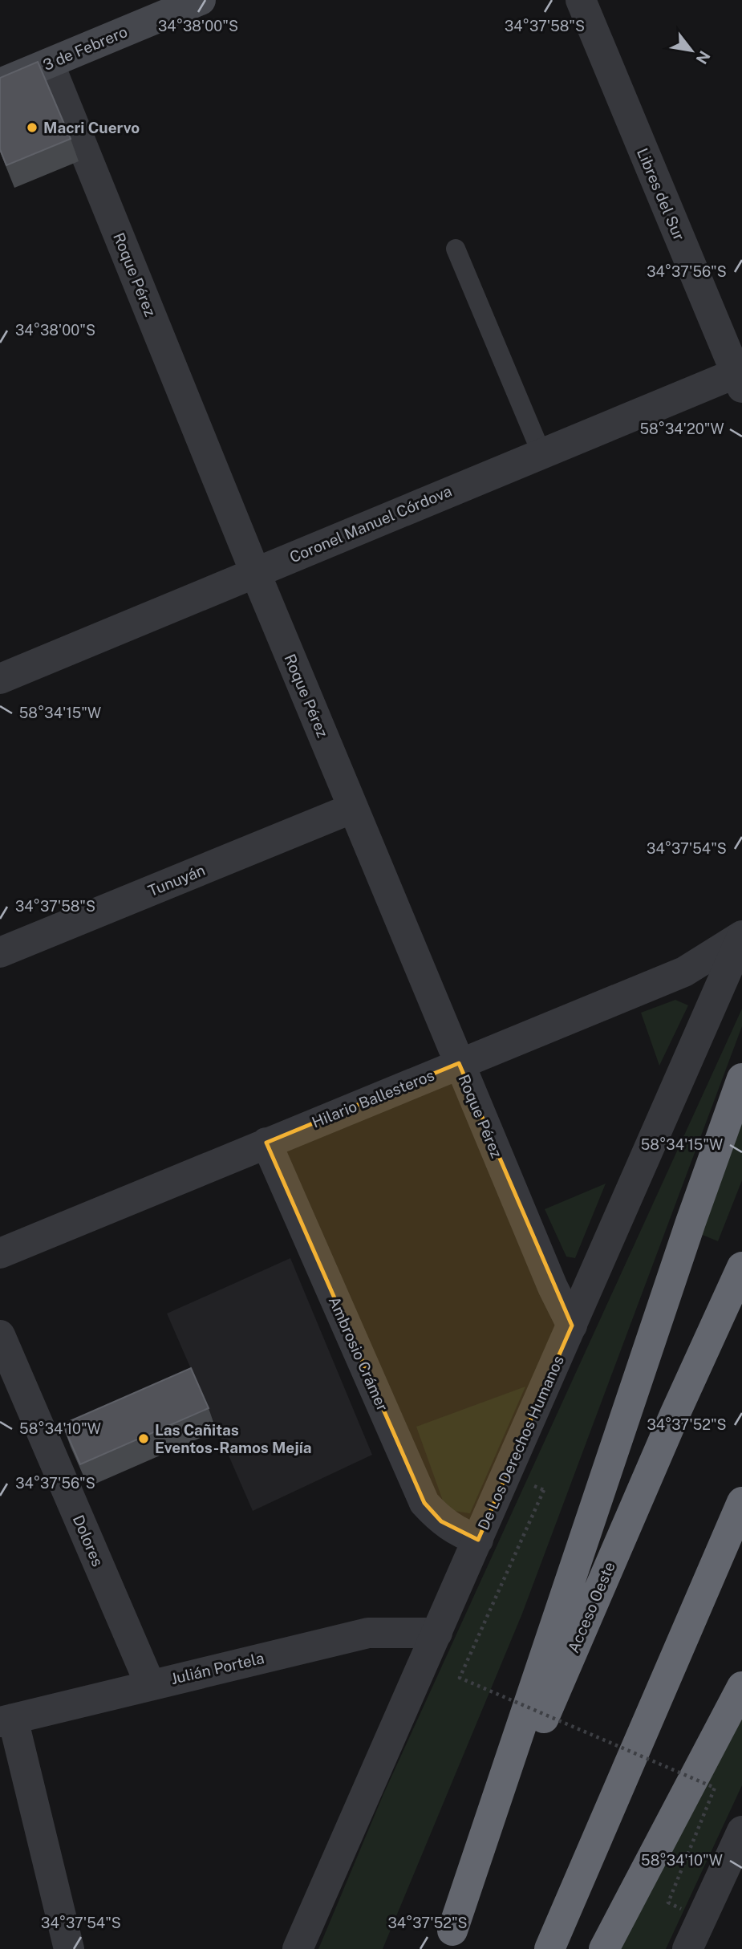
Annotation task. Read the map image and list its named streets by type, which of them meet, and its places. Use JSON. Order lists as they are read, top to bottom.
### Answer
{
  "streets": {
    "highway": ["Acceso Oeste"],
    "main road": ["3 de Febrero"],
    "street": [
      "Libres del Sur",
      "Roque Pérez",
      "Coronel Manuel Córdova",
      "Tunuyán",
      "Hilario Ballesteros",
      "Ambrosio Crámer",
      "De Los Derechos Humanos",
      "Dolores",
      "Julián Portela"
    ]
  },
  "crossings": [
    ["3 de Febrero", "Roque Pérez"],
    ["Libres del Sur", "Coronel Manuel Córdova"],
    ["Roque Pérez", "Coronel Manuel Córdova"],
    ["Roque Pérez", "Tunuyán"],
    ["Roque Pérez", "Hilario Ballesteros"],
    ["Roque Pérez", "De Los Derechos Humanos"],
    ["Hilario Ballesteros", "Ambrosio Crámer"],
    ["Hilario Ballesteros", "De Los Derechos Humanos"],
    ["Ambrosio Crámer", "De Los Derechos Humanos"],
    ["De Los Derechos Humanos", "Julián Portela"],
    ["Dolores", "Julián Portela"]
  ],
  "places": ["Macri Cuervo", "Las Cañitas Eventos-Ramos Mejía"],
  "north": "bottom right",
  "coordinates": [
    "34°38'00\"S",
    "34°37'58\"S",
    "34°37'56\"S",
    "58°34'20\"W",
    "58°34'15\"W",
    "34°37'54\"S",
    "34°37'52\"S",
    "58°34'10\"W"
  ]
}
